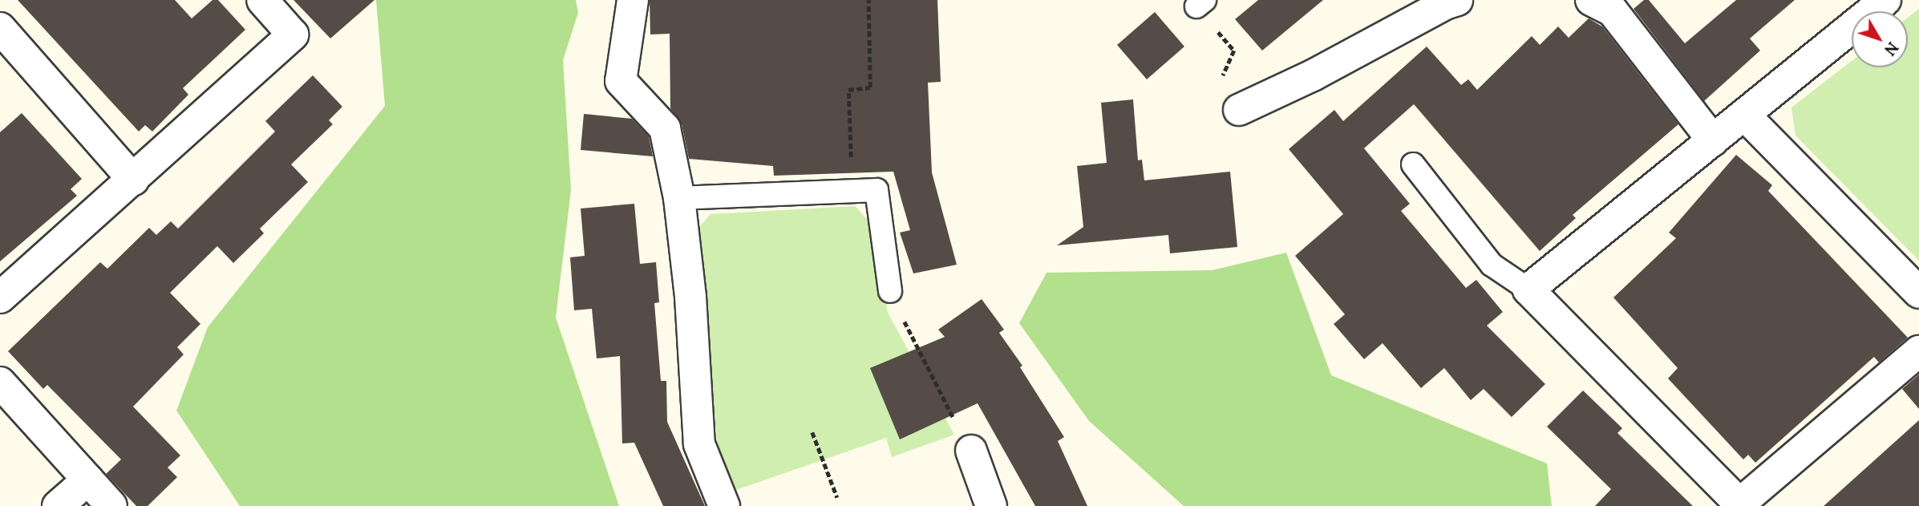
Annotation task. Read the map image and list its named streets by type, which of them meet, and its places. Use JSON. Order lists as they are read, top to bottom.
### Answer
{
  "north": "bottom right"
}
